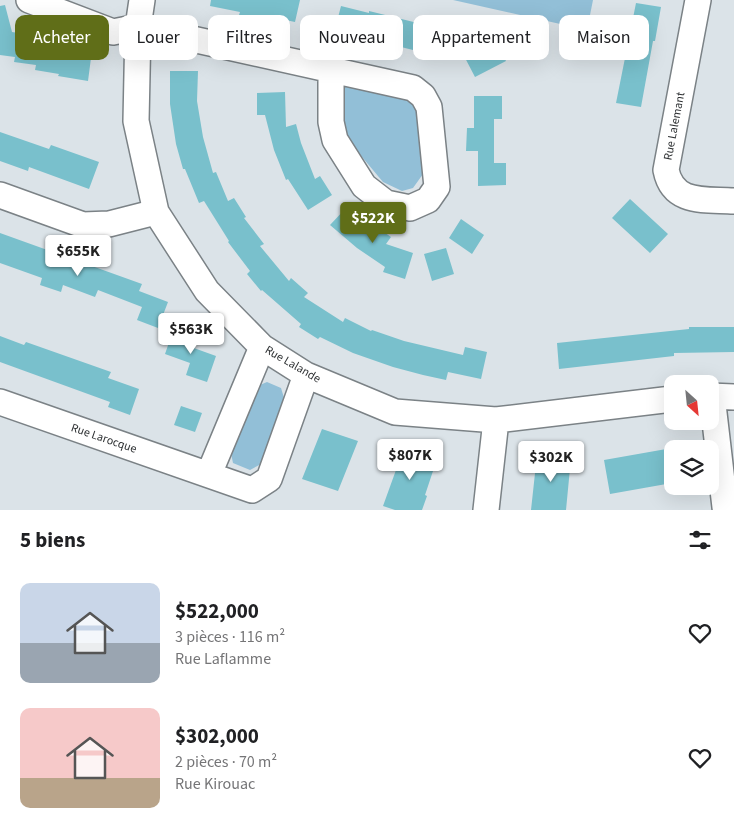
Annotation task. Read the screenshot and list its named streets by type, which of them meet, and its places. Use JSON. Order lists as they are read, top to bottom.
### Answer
{
  "streets": {
    "street": ["Rue Lalemant", "Rue Lalande", "Rue Larocque"]
  },
  "crossings": [
    ["Rue Lalande", "Rue Larocque"]
  ],
  "north": "bottom right",
  "page": {
    "chip": [
      "Acheter",
      "Louer",
      "Filtres",
      "Nouveau",
      "Appartement",
      "Maison"
    ],
    "price": [
      "$522K",
      "$655K",
      "$563K",
      "$807K",
      "$302K"
    ],
    "heading": "5 biens",
    "list": [
      {
        "name": "$522,000",
        "note": "3 pièces · 116 m² · Rue Laflamme"
      },
      {
        "name": "$302,000",
        "note": "2 pièces · 70 m² · Rue Kirouac"
      }
    ]
  }
}
